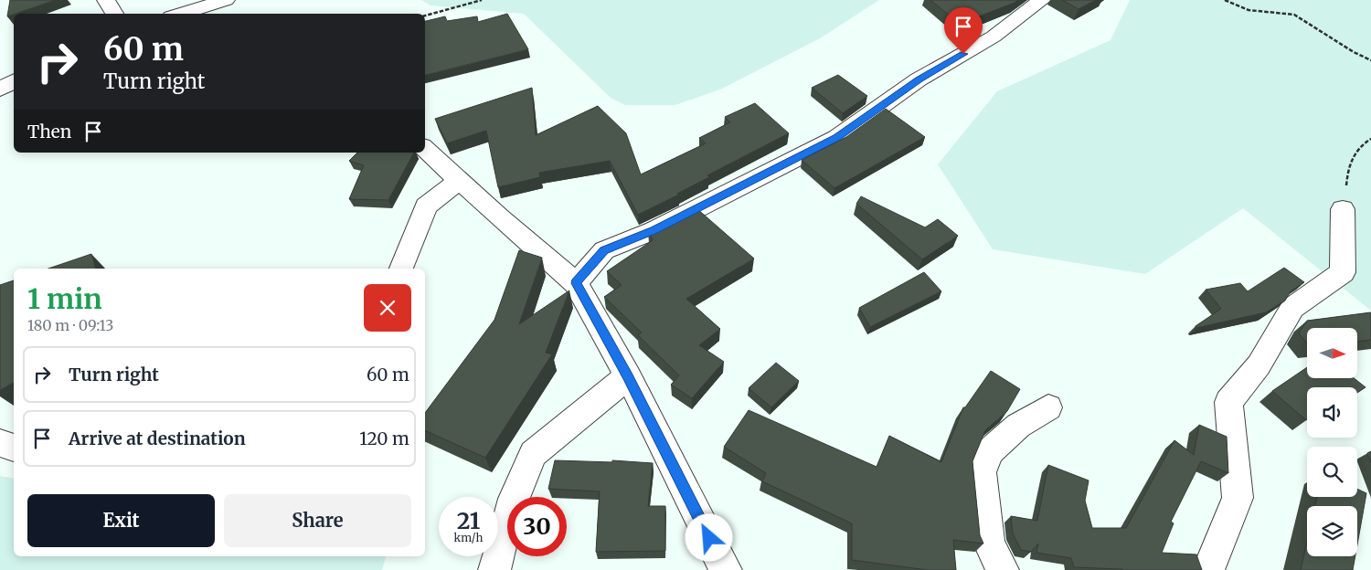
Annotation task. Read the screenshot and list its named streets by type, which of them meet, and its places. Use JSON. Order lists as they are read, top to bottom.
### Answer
{
  "north": "right",
  "page": {
    "turn": ["60 m", "Turn right"],
    "then": "Then",
    "heading": ["1 min", "180 m · 09:13"],
    "list": [
      {
        "name": "Turn right",
        "value": "60 m"
      },
      {
        "name": "Arrive at destination",
        "value": "120 m"
      }
    ],
    "buttons": ["Exit", "Share"],
    "speed": "21 km/h",
    "limit": "30"
  }
}
